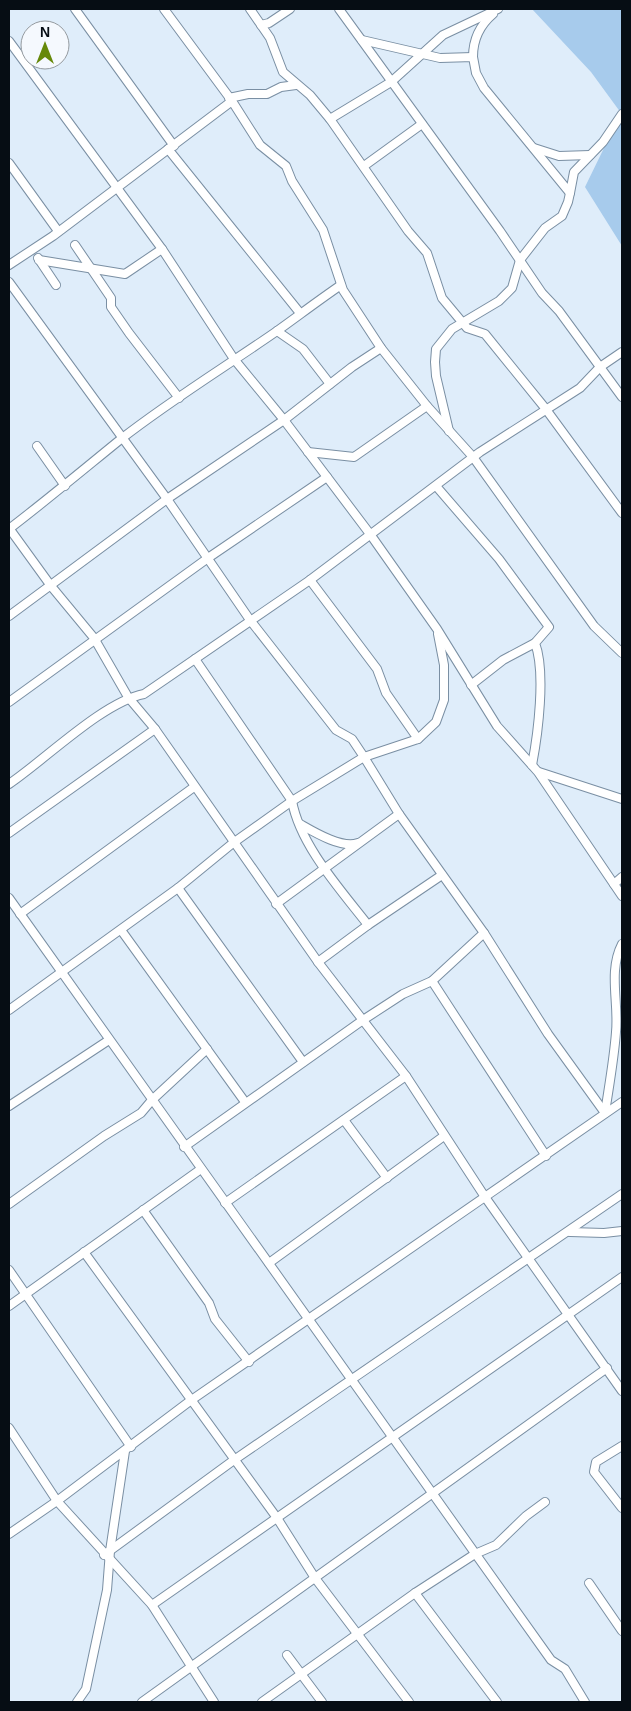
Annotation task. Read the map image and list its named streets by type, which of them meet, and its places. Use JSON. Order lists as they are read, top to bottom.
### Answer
{
  "north": "top"
}
